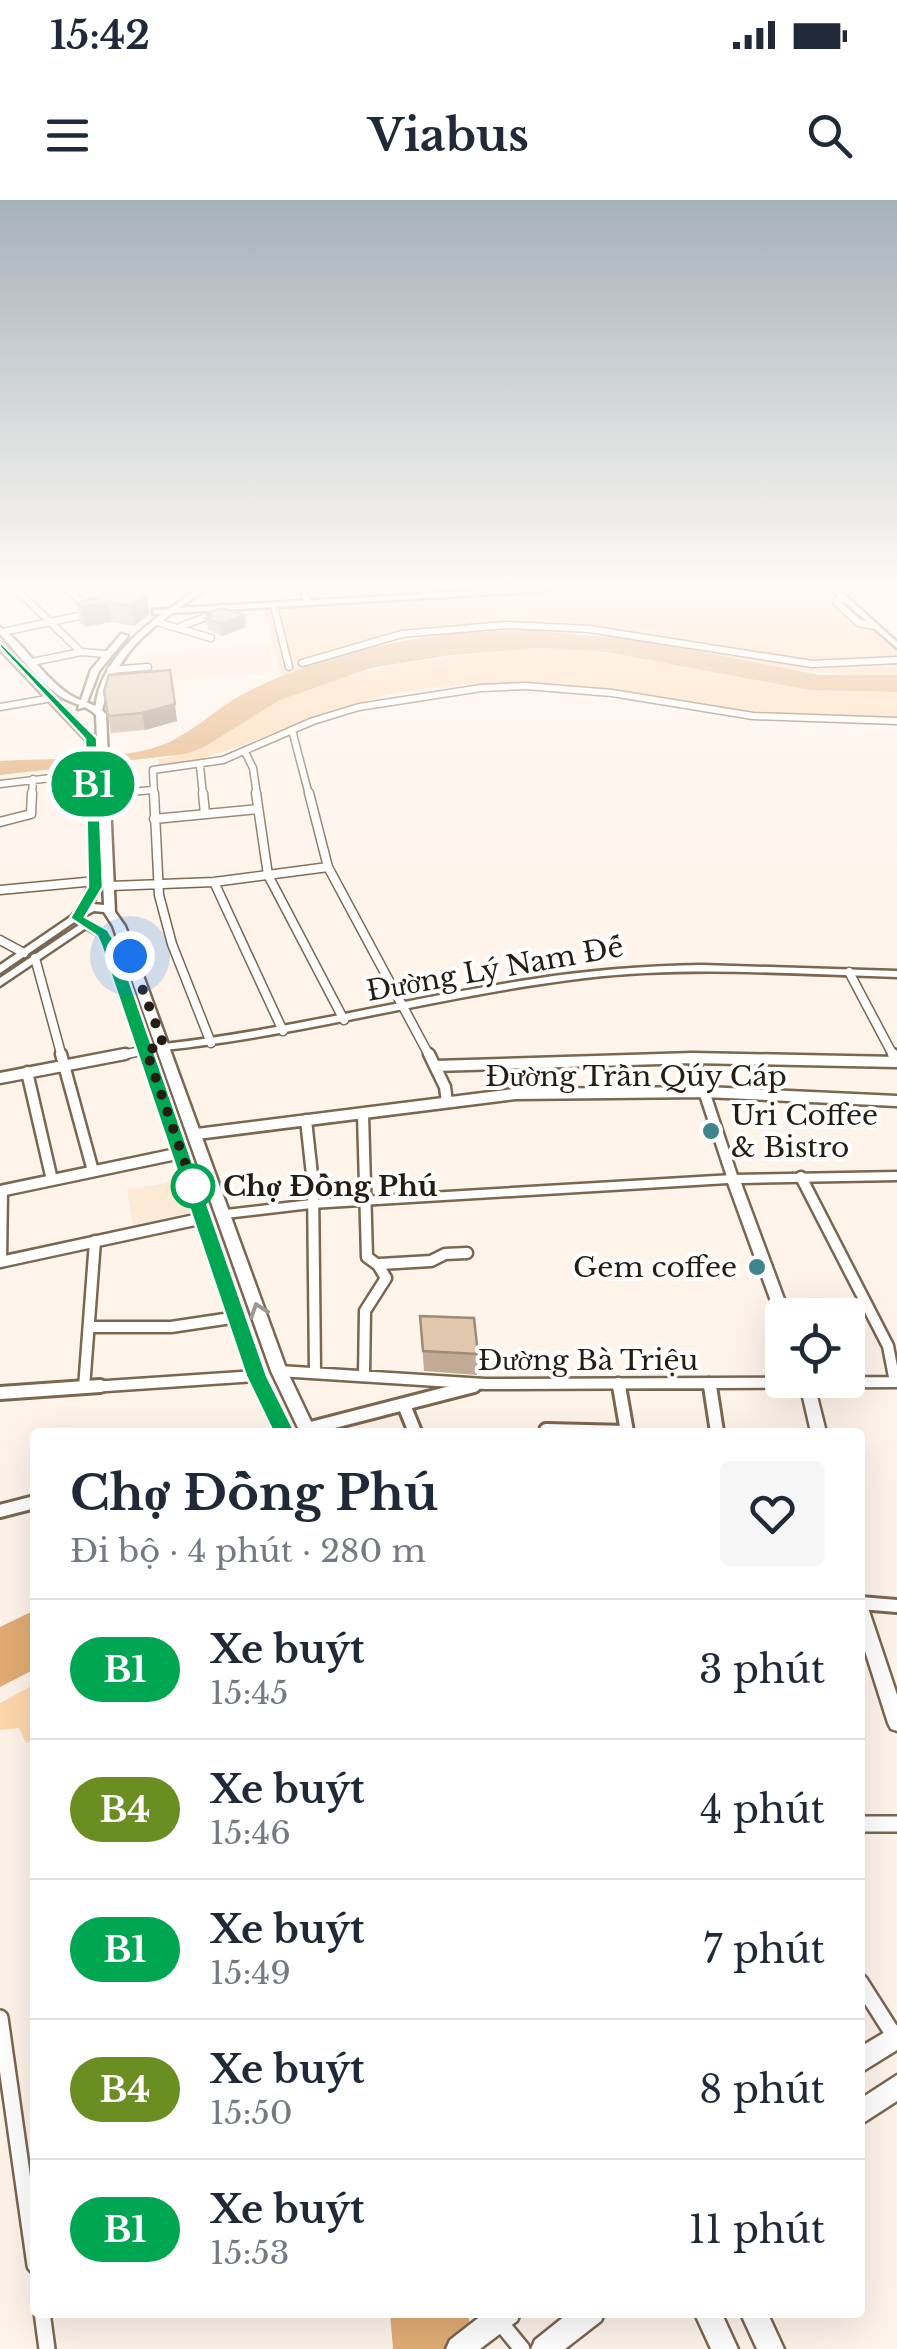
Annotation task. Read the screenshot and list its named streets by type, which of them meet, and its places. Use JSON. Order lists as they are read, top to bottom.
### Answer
{
  "streets": {
    "street": ["Đường Lý Nam Đế", "Đường Trần Qúy Cáp", "Đường Bà Triệu"]
  },
  "places": ["Uri Coffee & Bistro", "Chợ Đồng Phú", "Gem coffee"],
  "lines": ["bus line B1"],
  "page": {
    "status": "15:42",
    "header": "Viabus",
    "on_map": "B1",
    "heading": ["Chợ Đồng Phú", "Đi bộ · 4 phút · 280 m"],
    "list": [
      {
        "mark": "B1",
        "name": "Xe buýt",
        "note": "15:45",
        "value": "3 phút"
      },
      {
        "mark": "B4",
        "name": "Xe buýt",
        "note": "15:46",
        "value": "4 phút"
      },
      {
        "mark": "B1",
        "name": "Xe buýt",
        "note": "15:49",
        "value": "7 phút"
      },
      {
        "mark": "B4",
        "name": "Xe buýt",
        "note": "15:50",
        "value": "8 phút"
      },
      {
        "mark": "B1",
        "name": "Xe buýt",
        "note": "15:53",
        "value": "11 phút"
      }
    ]
  }
}
